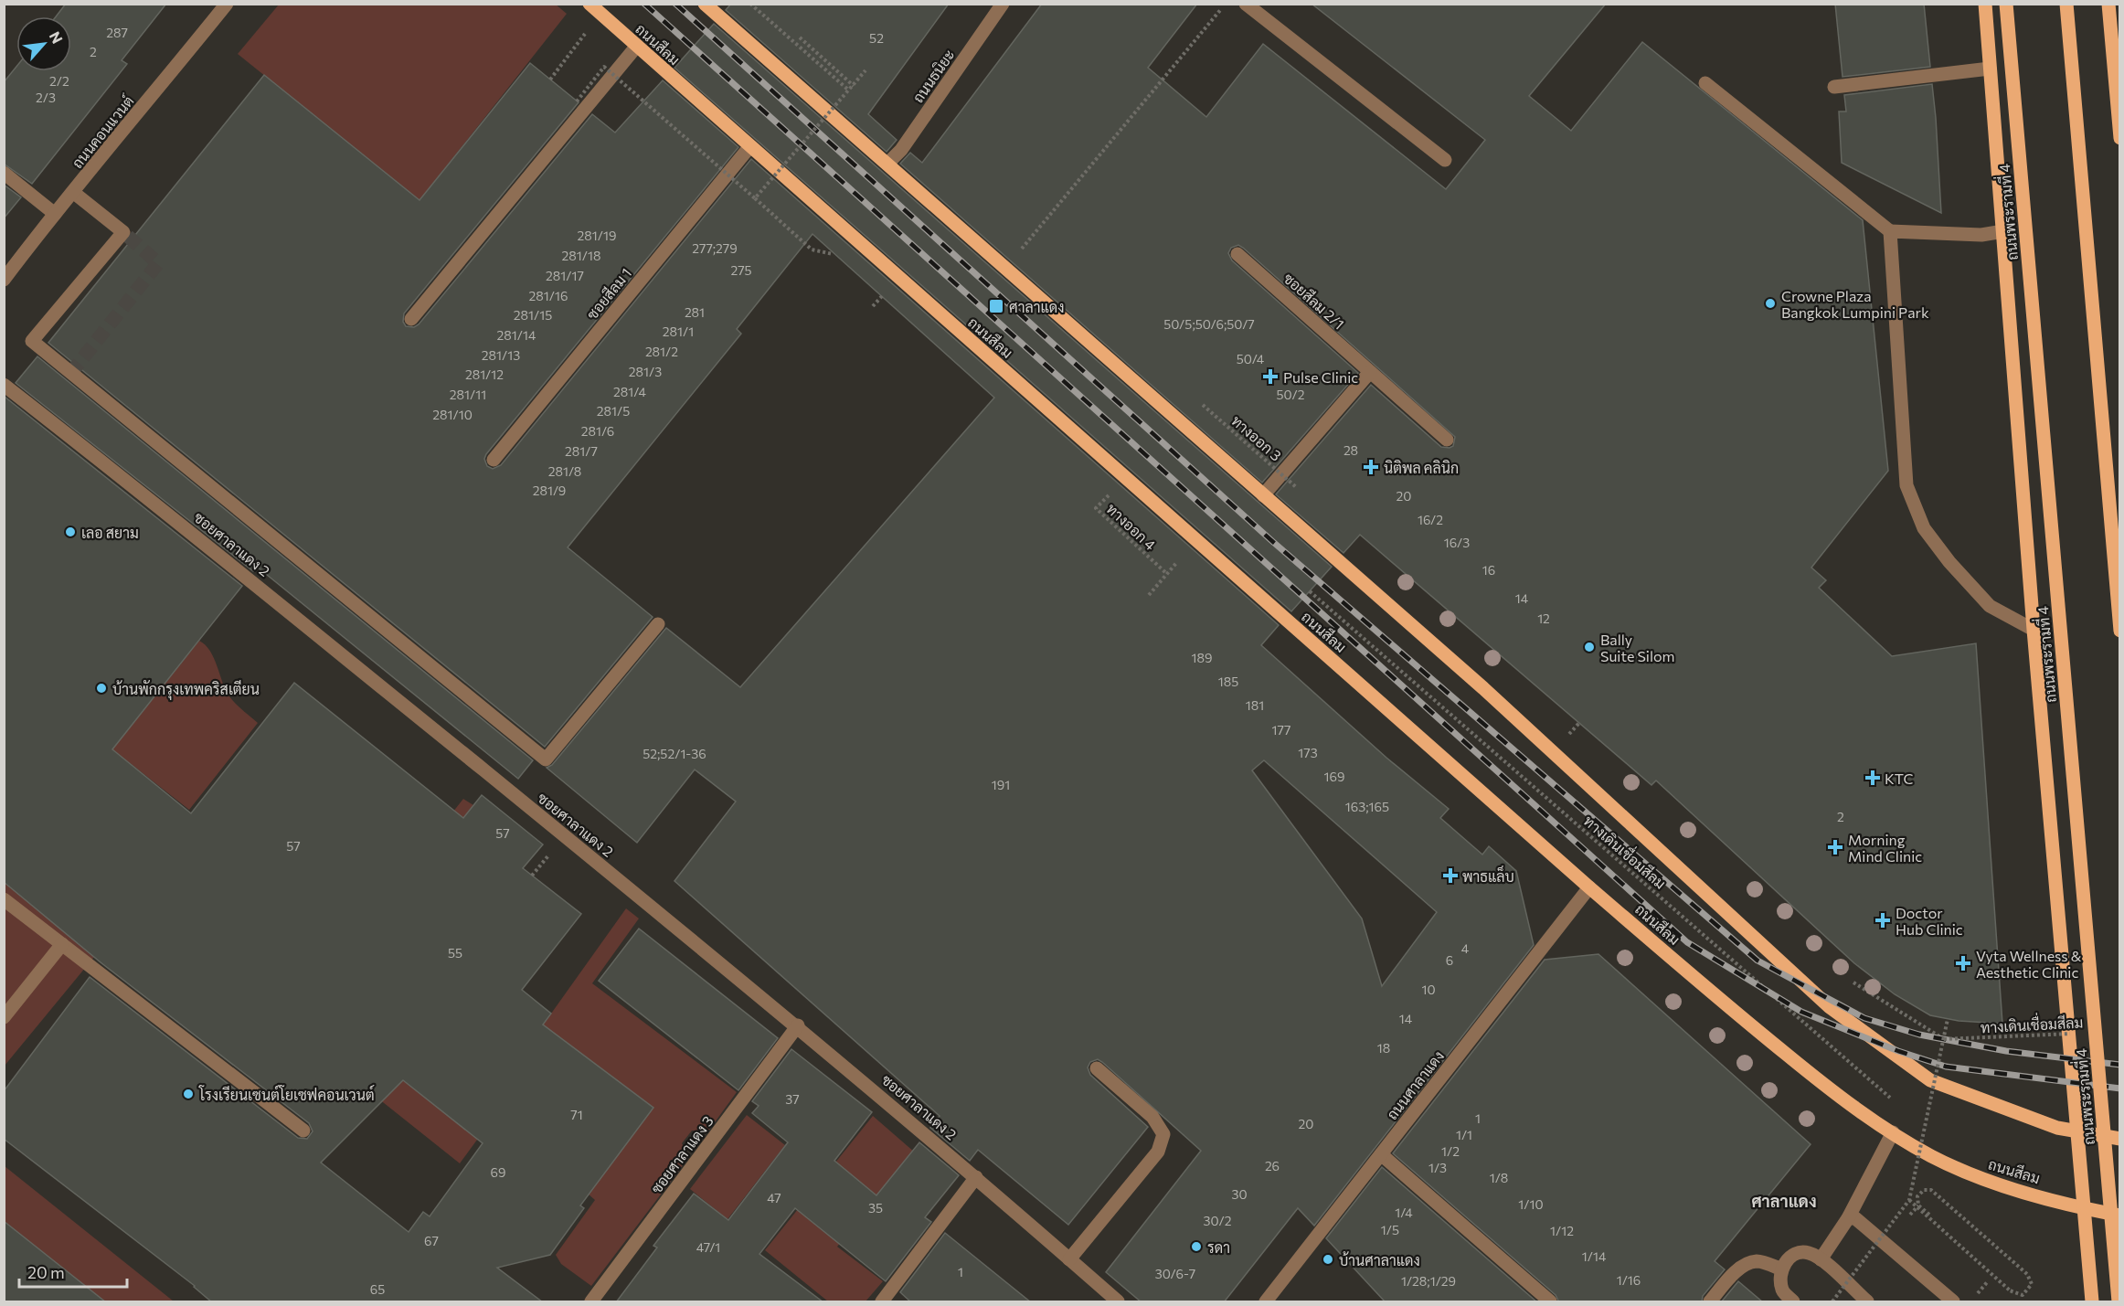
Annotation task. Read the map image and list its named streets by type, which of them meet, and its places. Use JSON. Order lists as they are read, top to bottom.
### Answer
{
  "streets": {
    "main road": ["ถนนสีลม", "ถนนพระรามที่ 4"],
    "street": [
      "ถนนธนิยะ",
      "ถนนคอนแวนต์",
      "ซอยสีลม 1",
      "ซอยสีลม 2/1",
      "ซอยศาลาแดง 2",
      "ถนนศาลาแดง",
      "ซอยศาลาแดง 3"
    ],
    "path": ["ทางออก 3", "ทางออก 4", "ทางเดินเชื่อมสีลม"]
  },
  "crossings": [
    ["ถนนสีลม", "ถนนพระรามที่ 4"],
    ["ถนนสีลม", "ซอยสีลม 1"],
    ["ถนนสีลม", "ถนนศาลาแดง"],
    ["ซอยศาลาแดง 2", "ซอยศาลาแดง 3"]
  ],
  "districts": ["ศาลาแดง"],
  "places": {
    "other": [
      "Crowne Plaza Bangkok Lumpini Park",
      "เลอ สยาม",
      "Bally Suite Silom",
      "บ้านพักกรุงเทพคริสเตียน",
      "โรงเรียนเซนต์โยเซฟคอนเวนต์",
      "รดา",
      "บ้านศาลาแดง"
    ],
    "transit": ["ศาลาแดง"],
    "health": [
      "Pulse Clinic",
      "นิติพล คลินิก",
      "KTC",
      "Morning Mind Clinic",
      "พาธแล็บ",
      "Doctor Hub Clinic",
      "Vyta Wellness & Aesthetic Clinic"
    ]
  },
  "house_numbers": [
    "287",
    "52",
    "2",
    "2/2",
    "2/3",
    "281/19",
    "277;279",
    "281/18",
    "275",
    "281/17",
    "281/16",
    "281",
    "281/15",
    "50/5;50/6;50/7",
    "281/1",
    "281/14",
    "281/2",
    "281/13",
    "50/4",
    "281/3",
    "281/12",
    "281/4",
    "281/11",
    "50/2",
    "281/5",
    "281/10",
    "281/6",
    "28",
    "281/7",
    "281/8",
    "281/9",
    "20",
    "16/2",
    "16/3",
    "16",
    "14",
    "12",
    "189",
    "185",
    "181",
    "177",
    "173",
    "52;52/1-36",
    "169",
    "191",
    "163;165",
    "2",
    "57",
    "57",
    "4",
    "55",
    "6",
    "10",
    "14",
    "18",
    "37",
    "71",
    "1",
    "20",
    "1/1",
    "1/2",
    "26",
    "1/3",
    "69",
    "1/8",
    "30",
    "47",
    "1/10",
    "35",
    "1/4",
    "30/2",
    "1/5",
    "1/12",
    "67",
    "47/1",
    "1/14",
    "1",
    "30/6-7",
    "1/16",
    "1/28;1/29",
    "65"
  ],
  "scale_bar": "20 m",
  "north": "top right"
}
